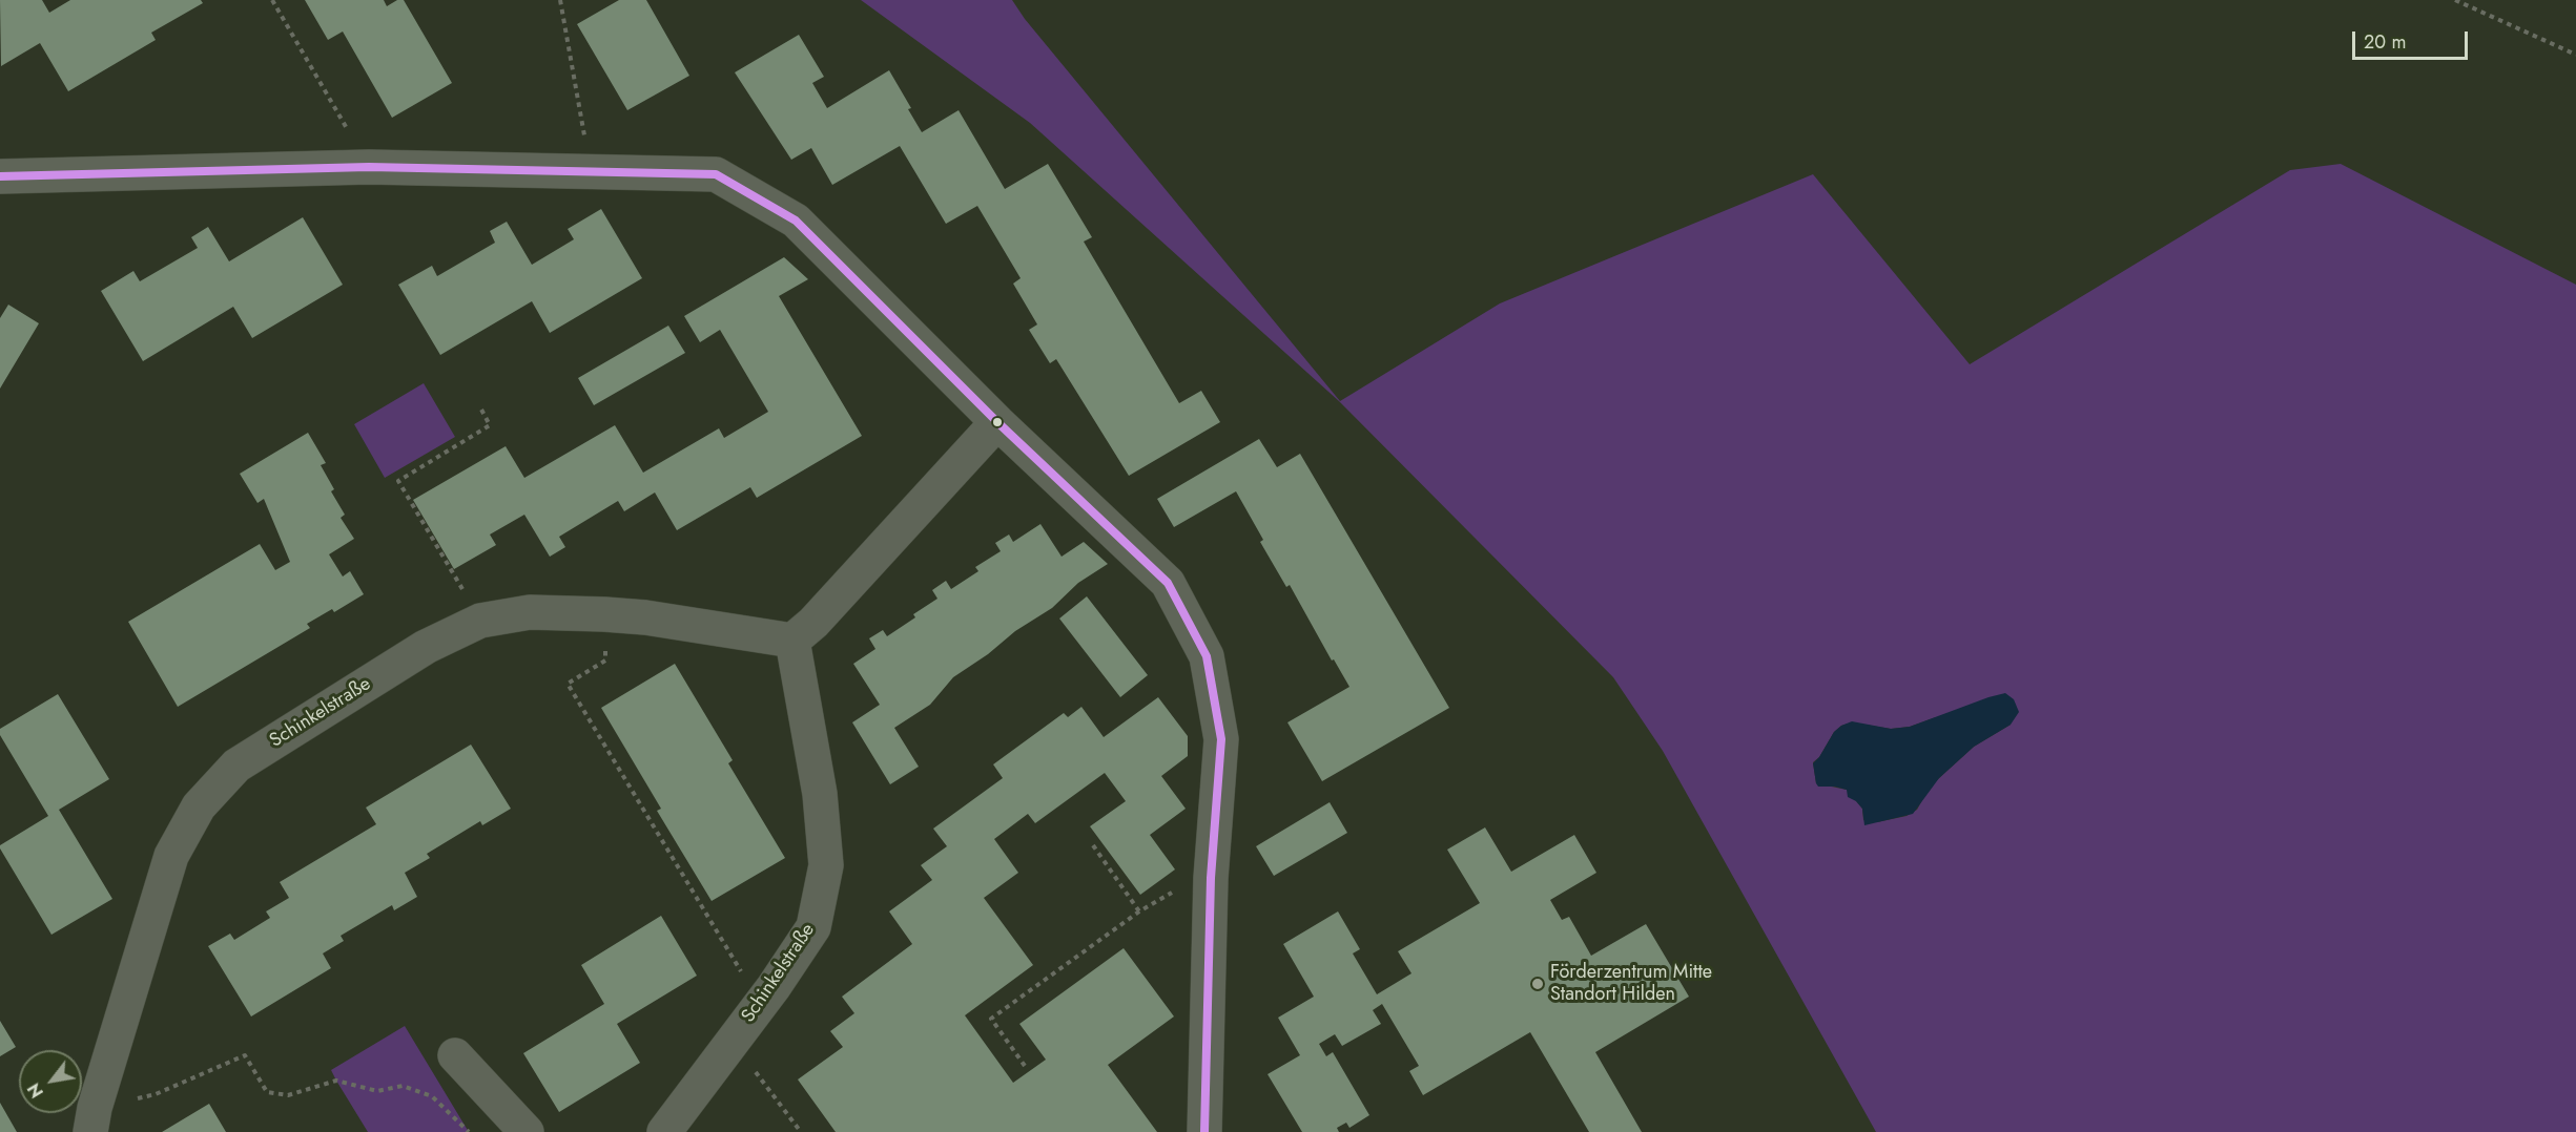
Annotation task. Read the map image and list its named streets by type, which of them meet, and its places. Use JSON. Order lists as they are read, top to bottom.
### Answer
{
  "streets": {
    "street": ["Schinkelstraße"]
  },
  "places": ["Förderzentrum Mitte Standort Hilden"],
  "scale_bar": "20 m",
  "north": "bottom left"
}
